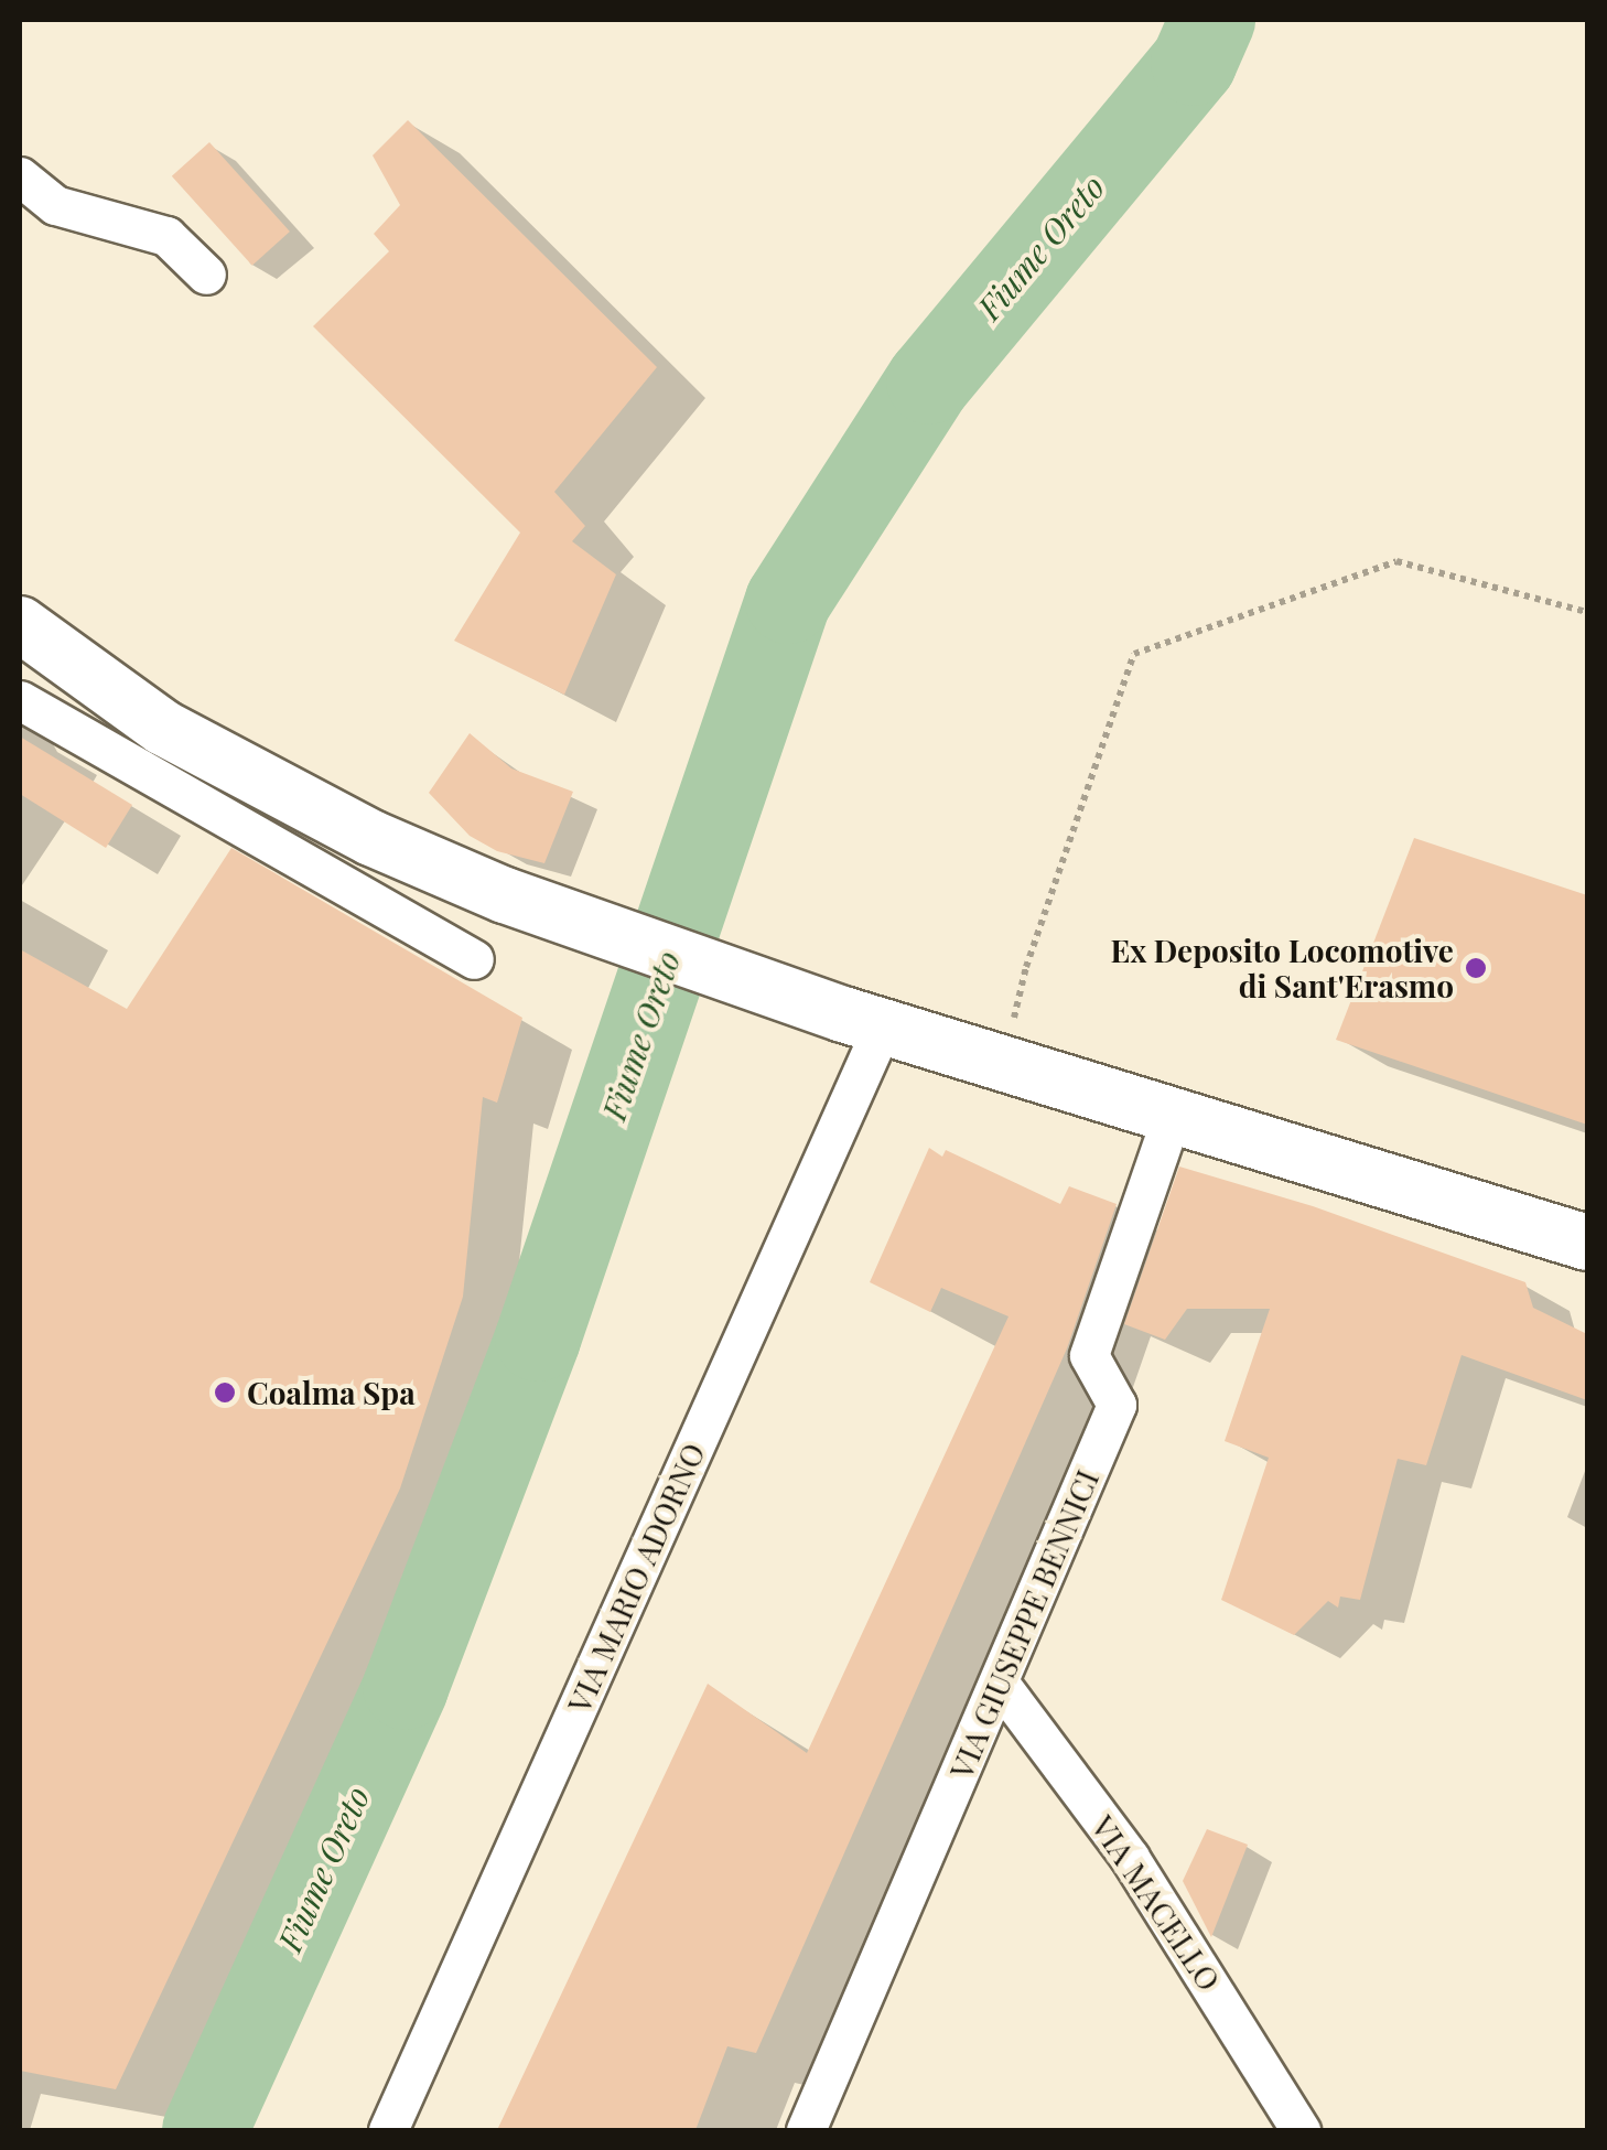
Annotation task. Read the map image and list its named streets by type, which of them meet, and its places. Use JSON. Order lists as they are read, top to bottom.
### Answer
{
  "streets": {
    "street": ["VIA MARIO ADORNO", "VIA GIUSEPPE BENNICI", "VIA MACELLO"]
  },
  "crossings": [
    ["VIA GIUSEPPE BENNICI", "VIA MACELLO"]
  ],
  "water": ["Fiume Oreto"],
  "places": ["Ex Deposito Locomotive di Sant'Erasmo", "Coalma Spa"]
}
